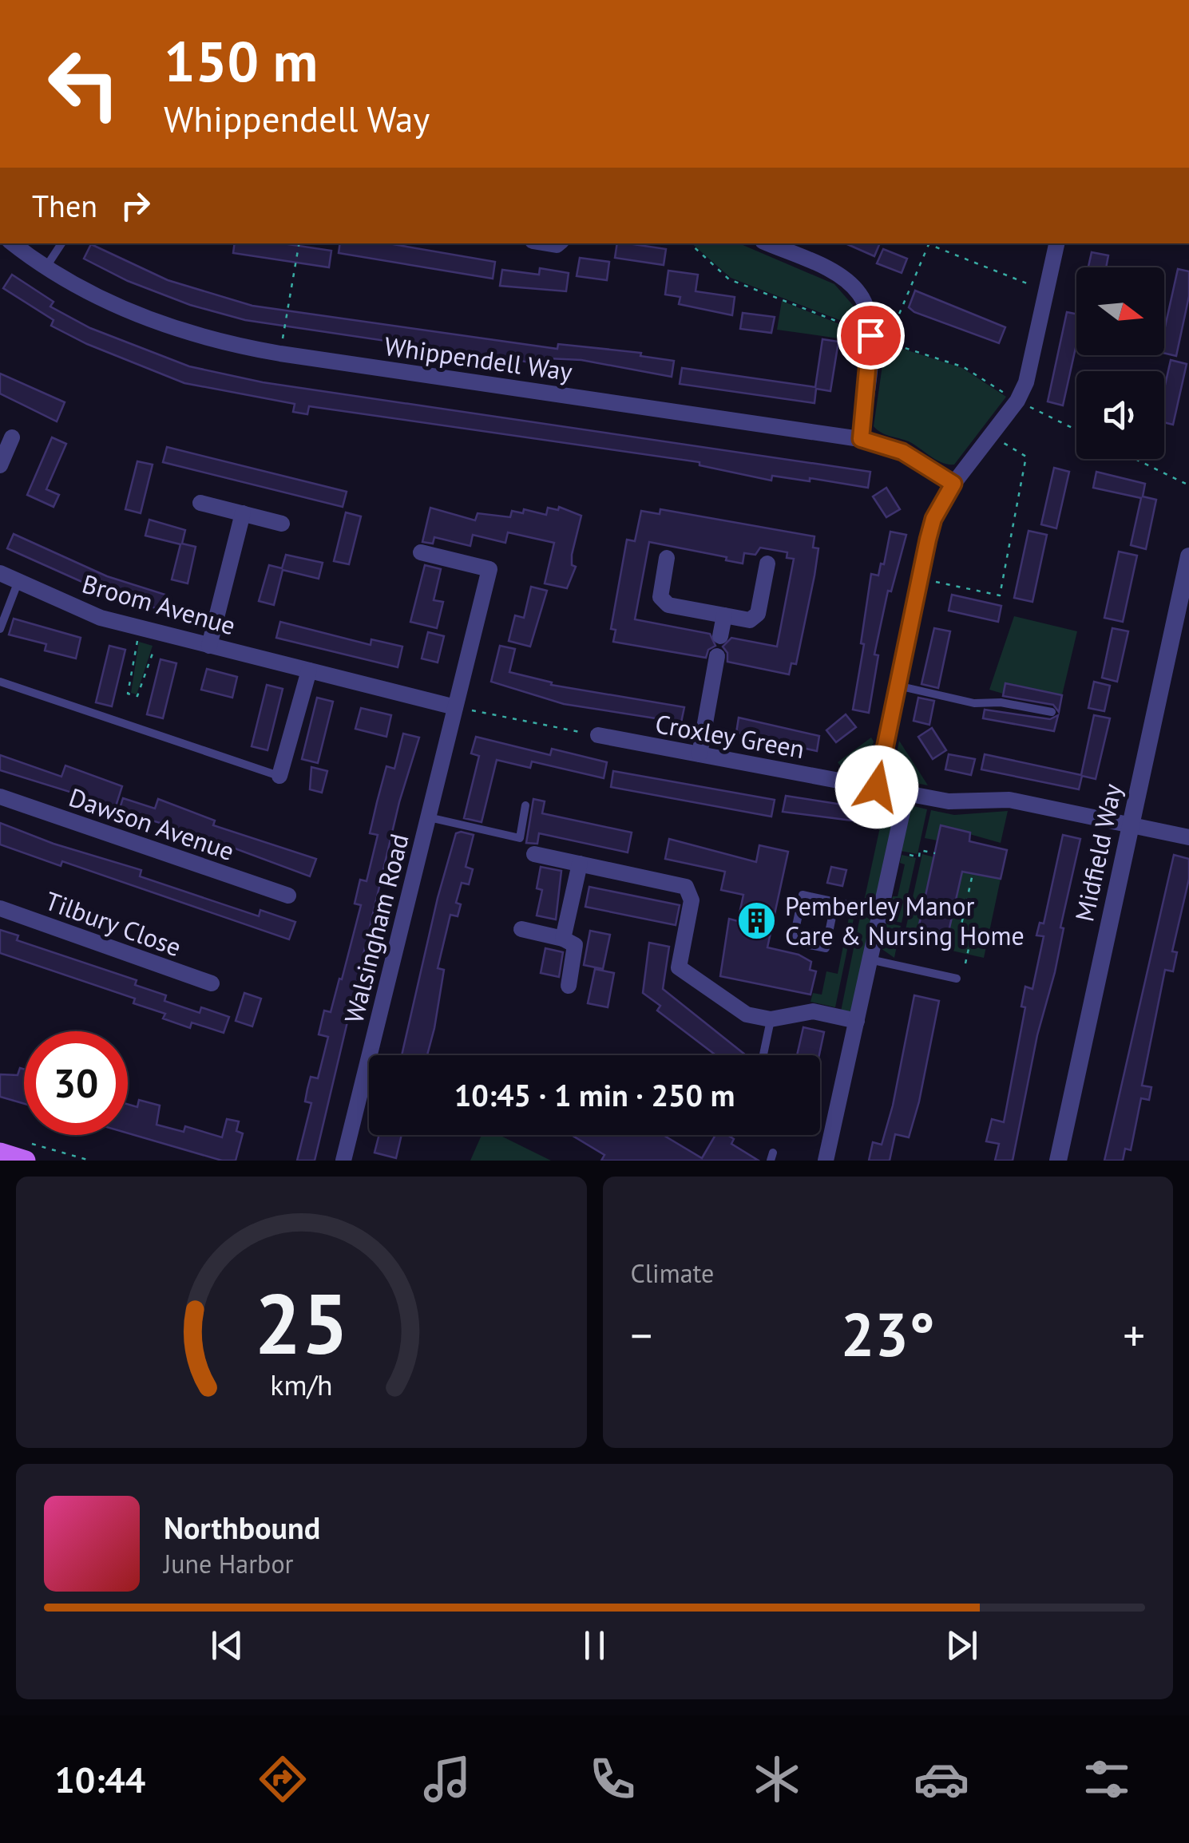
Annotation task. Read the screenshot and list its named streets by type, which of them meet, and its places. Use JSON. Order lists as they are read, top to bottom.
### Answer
{
  "streets": {
    "street": [
      "Whippendell Way",
      "Broom Avenue",
      "Croxley Green",
      "Dawson Avenue",
      "Midfield Way",
      "Tilbury Close",
      "Walsingham Road"
    ]
  },
  "crossings": [
    ["Broom Avenue", "Walsingham Road"],
    ["Croxley Green", "Midfield Way"]
  ],
  "places": {
    "building": ["Pemberley Manor Care & Nursing Home"]
  },
  "north": "right",
  "page": {
    "turn": ["150 m", "Whippendell Way"],
    "then": "Then",
    "limit": "30",
    "trip": "10:45 · 1 min · 250 m",
    "tile": "Climate",
    "heat": ["−", "23°", "+"],
    "song": ["Northbound", "June Harbor"],
    "tabs": "10:44",
    "gauge": ["25", "km/h"]
  }
}
